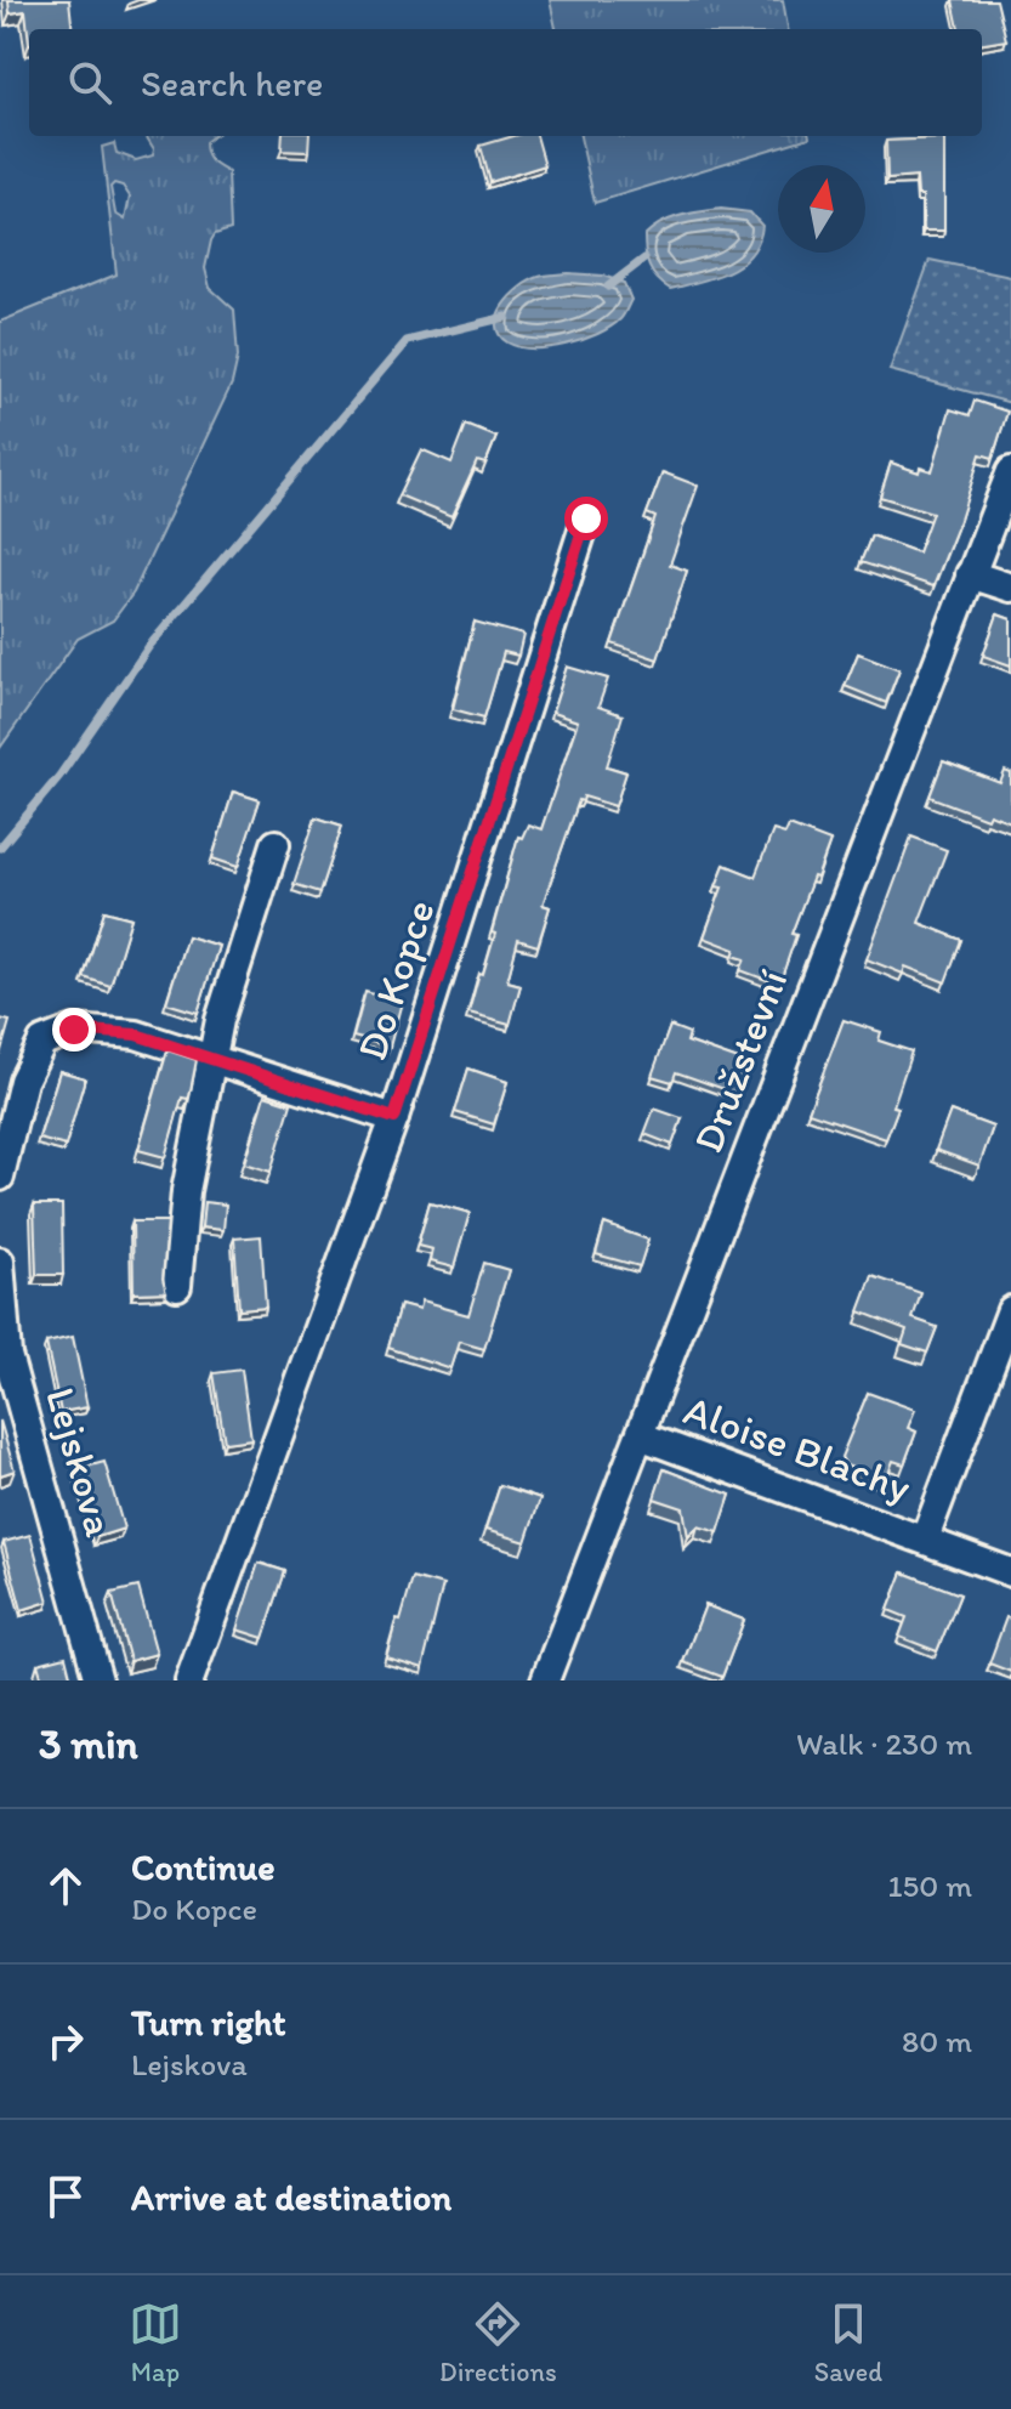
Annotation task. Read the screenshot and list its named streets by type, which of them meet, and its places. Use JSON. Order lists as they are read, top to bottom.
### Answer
{
  "streets": {
    "street": [
      "Do Kopce",
      "Družstevní",
      "Aloise Blachy",
      "Lejskova"
    ]
  },
  "crossings": [
    ["Družstevní", "Aloise Blachy"]
  ],
  "north": "top",
  "page": {
    "search": "Search here",
    "heading": ["3 min", "Walk · 230 m"],
    "list": [
      ["Continue", "Do Kopce", "150 m"],
      ["Turn right", "Lejskova", "80 m"],
      "Arrive at destination"
    ],
    "nav": ["Map", "Directions", "Saved"]
  }
}
